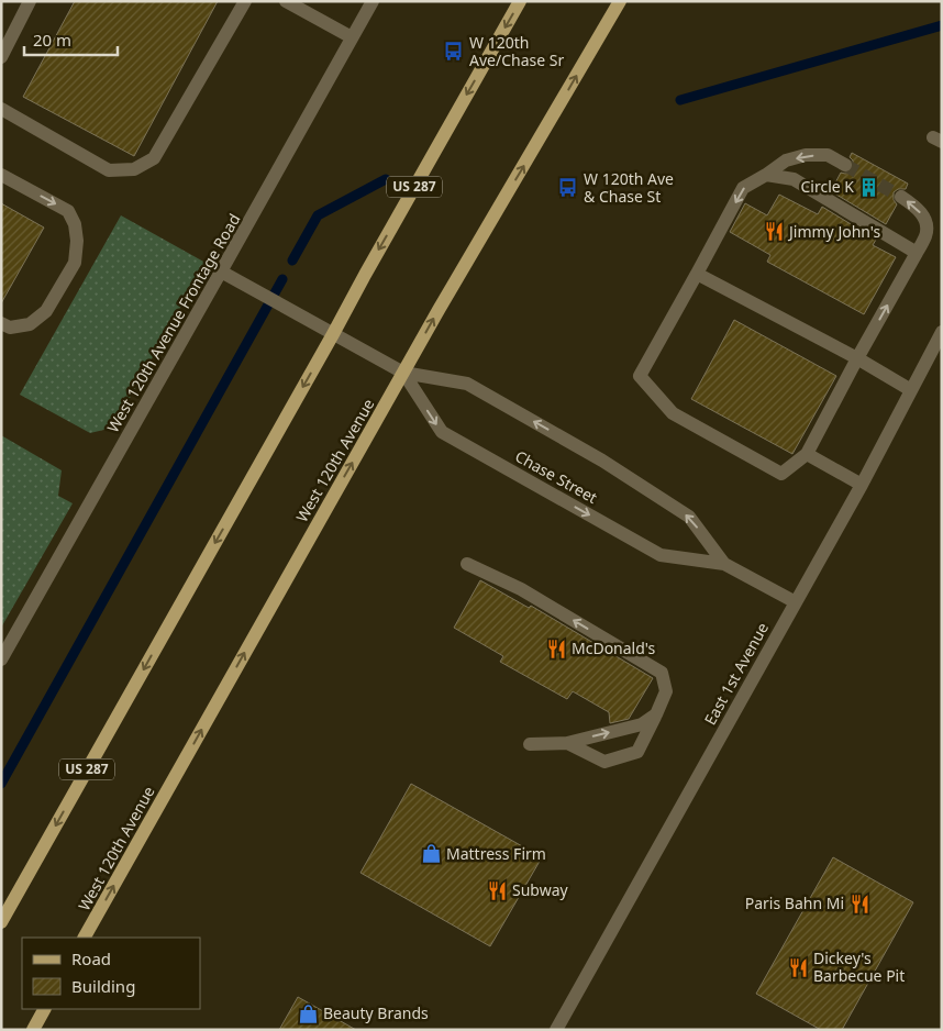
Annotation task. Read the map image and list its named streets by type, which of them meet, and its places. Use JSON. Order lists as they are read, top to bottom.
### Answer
{
  "streets": {
    "main road": ["US 287", "West 120th Avenue"],
    "street": ["West 120th Avenue Frontage Road", "Chase Street", "East 1st Avenue"]
  },
  "crossings": [
    ["US 287", "Chase Street"],
    ["West 120th Avenue Frontage Road", "Chase Street"],
    ["West 120th Avenue", "Chase Street"],
    ["Chase Street", "East 1st Avenue"]
  ],
  "places": {
    "bus stop": ["W 120th Ave/Chase Sr", "W 120th Ave & Chase St"],
    "building": ["Circle K"],
    "restaurant": [
      "Jimmy John's",
      "McDonald's",
      "Subway",
      "Paris Bahn Mi",
      "Dickey's Barbecue Pit"
    ],
    "shop": ["Mattress Firm", "Beauty Brands"]
  },
  "legend": ["Road", "Building"],
  "scale_bar": "20 m"
}
